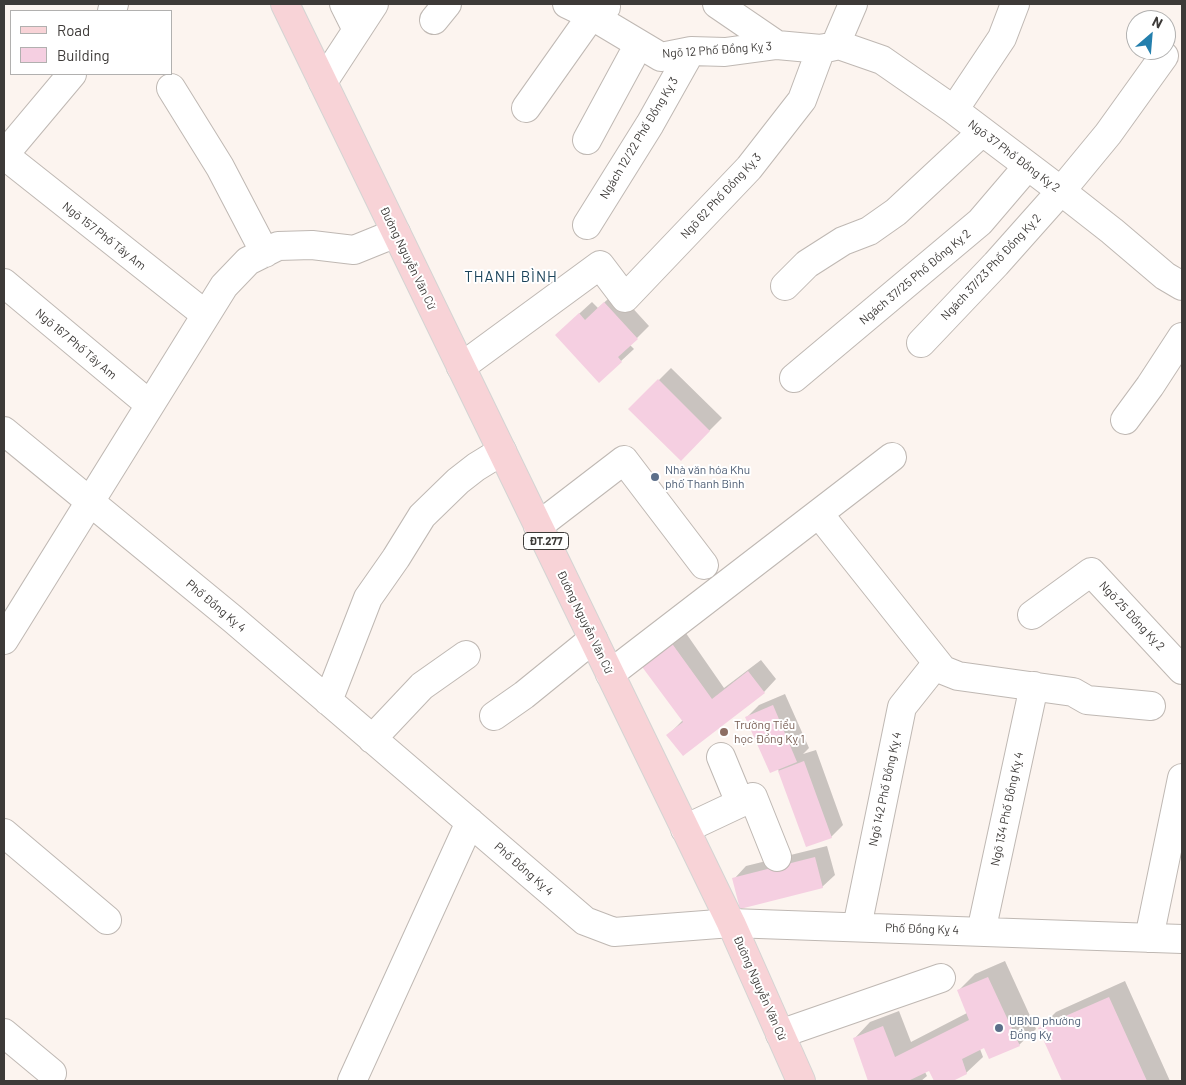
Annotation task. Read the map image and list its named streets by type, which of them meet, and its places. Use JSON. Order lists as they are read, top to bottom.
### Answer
{
  "streets": {
    "main road": ["Đường Nguyễn Văn Cừ", "ĐT.277"],
    "street": [
      "Ngõ 12 Phố Đồng Kỵ 3",
      "Ngách 12/22 Phố Đồng Kỵ 3",
      "Ngõ 37 Phố Đồng Kỵ 2",
      "Ngõ 62 Phố Đồng Kỵ 3",
      "Ngõ 157 Phố Tây Am",
      "Ngách 37/23 Phố Đồng Kỵ 2",
      "Ngách 37/25 Phố Đồng Kỵ 2",
      "Ngõ 167 Phố Tây Am",
      "Phố Đồng Kỵ 4",
      "Ngõ 25 Đồng Kỵ 2",
      "Ngõ 142 Phố Đồng Kỵ 4",
      "Ngõ 134 Phố Đồng Kỵ 4"
    ]
  },
  "crossings": [
    ["Ngõ 12 Phố Đồng Kỵ 3", "Ngách 12/22 Phố Đồng Kỵ 3"],
    ["Ngõ 12 Phố Đồng Kỵ 3", "Ngõ 37 Phố Đồng Kỵ 2"],
    ["Ngõ 12 Phố Đồng Kỵ 3", "Ngõ 62 Phố Đồng Kỵ 3"],
    ["Ngõ 37 Phố Đồng Kỵ 2", "Ngõ 62 Phố Đồng Kỵ 3"],
    ["Ngõ 37 Phố Đồng Kỵ 2", "Ngách 37/23 Phố Đồng Kỵ 2"],
    ["Ngõ 37 Phố Đồng Kỵ 2", "Ngách 37/25 Phố Đồng Kỵ 2"],
    ["Ngõ 62 Phố Đồng Kỵ 3", "Đường Nguyễn Văn Cừ"],
    ["Đường Nguyễn Văn Cừ", "Phố Đồng Kỵ 4"],
    ["Phố Đồng Kỵ 4", "Ngõ 142 Phố Đồng Kỵ 4"],
    ["Phố Đồng Kỵ 4", "Ngõ 134 Phố Đồng Kỵ 4"]
  ],
  "districts": ["THANH BÌNH"],
  "places": ["Nhà văn hóa Khu phố Thanh Bình", "Trường Tiểu học Đồng Kỵ 1", "UBND phường Đồng Kỵ"],
  "legend": ["Road", "Building"],
  "north": "top right"
}
